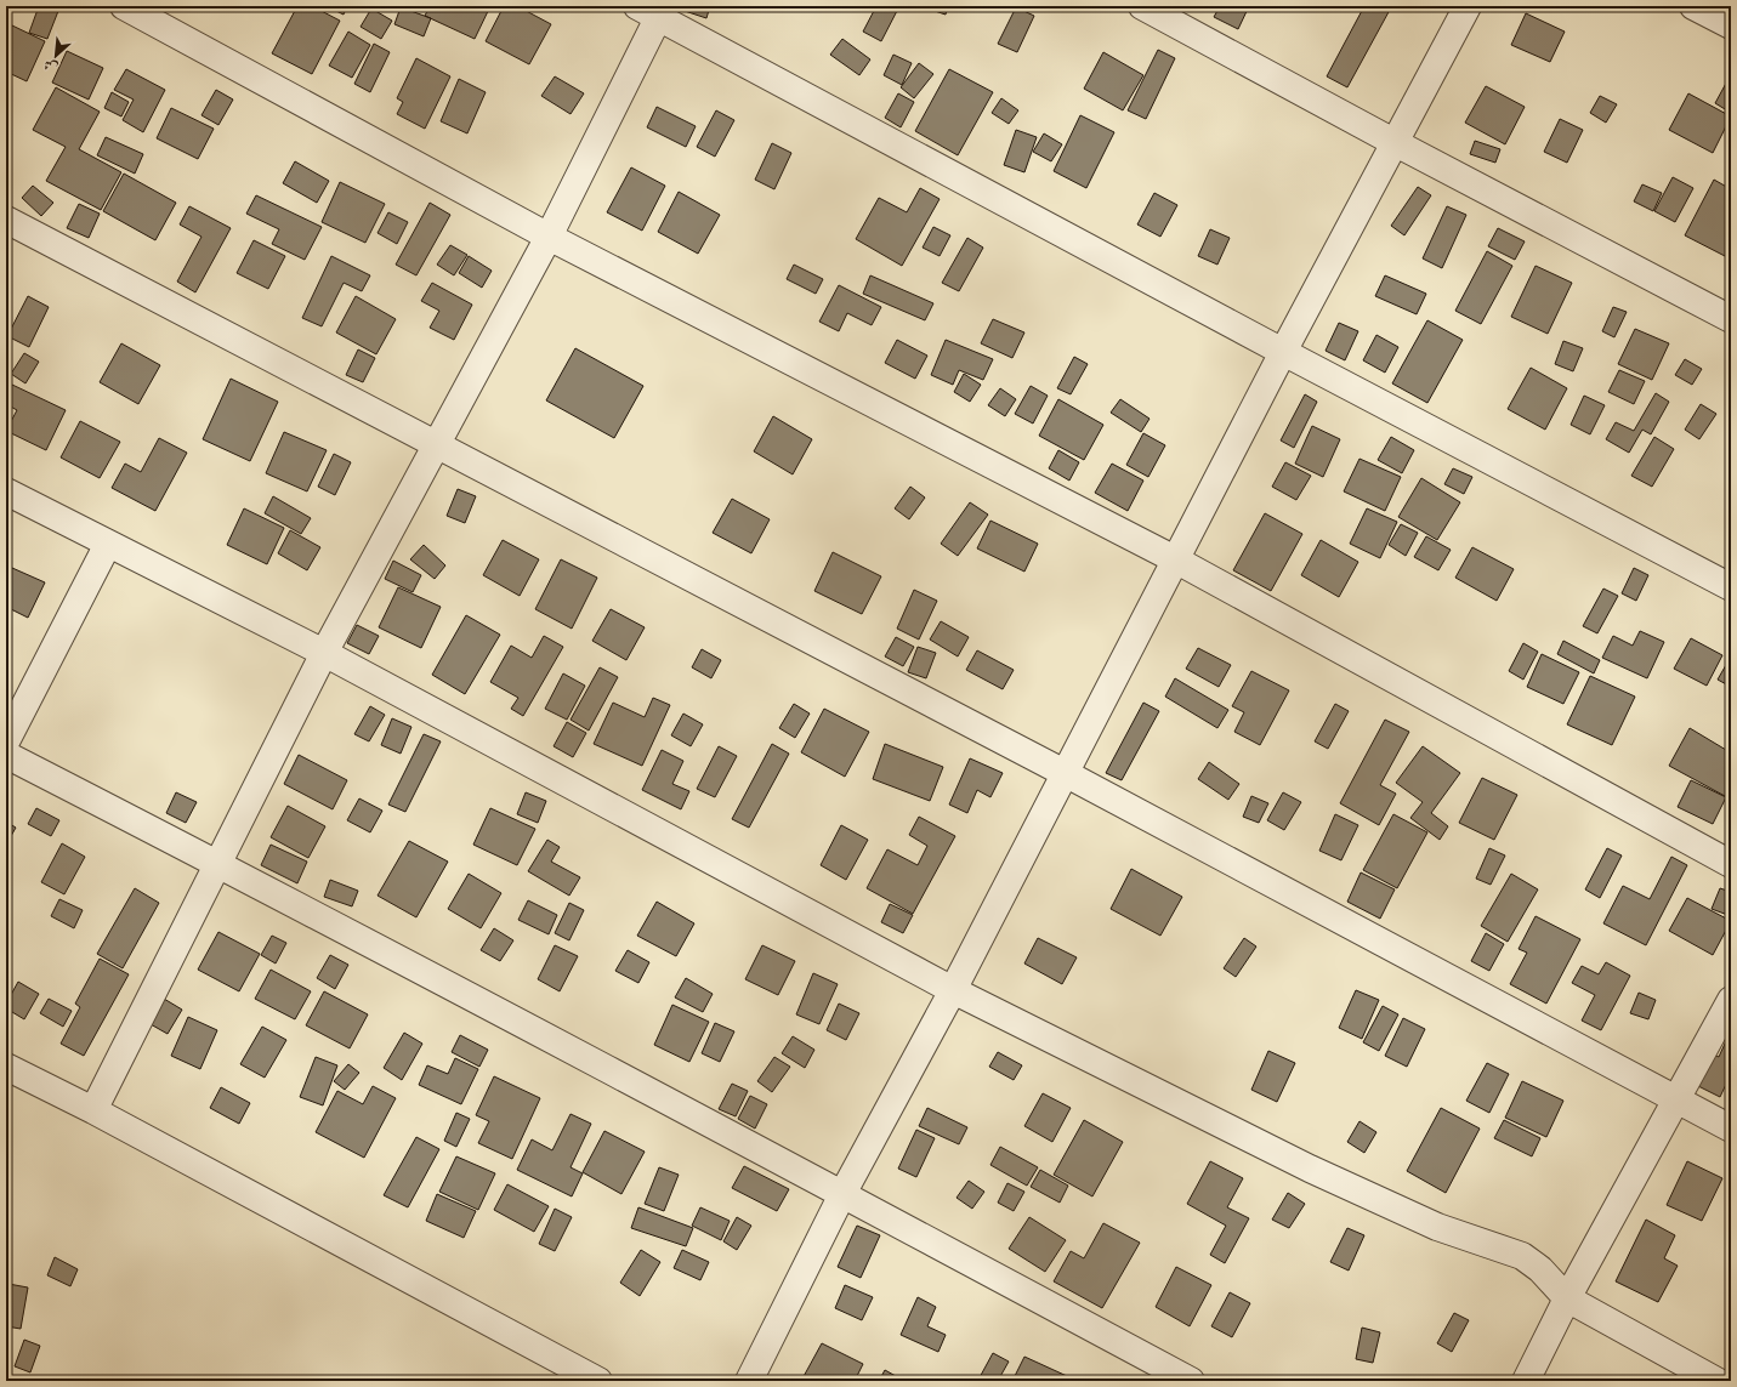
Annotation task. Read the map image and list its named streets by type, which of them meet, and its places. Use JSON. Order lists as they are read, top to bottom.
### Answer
{
  "north": "bottom left"
}
